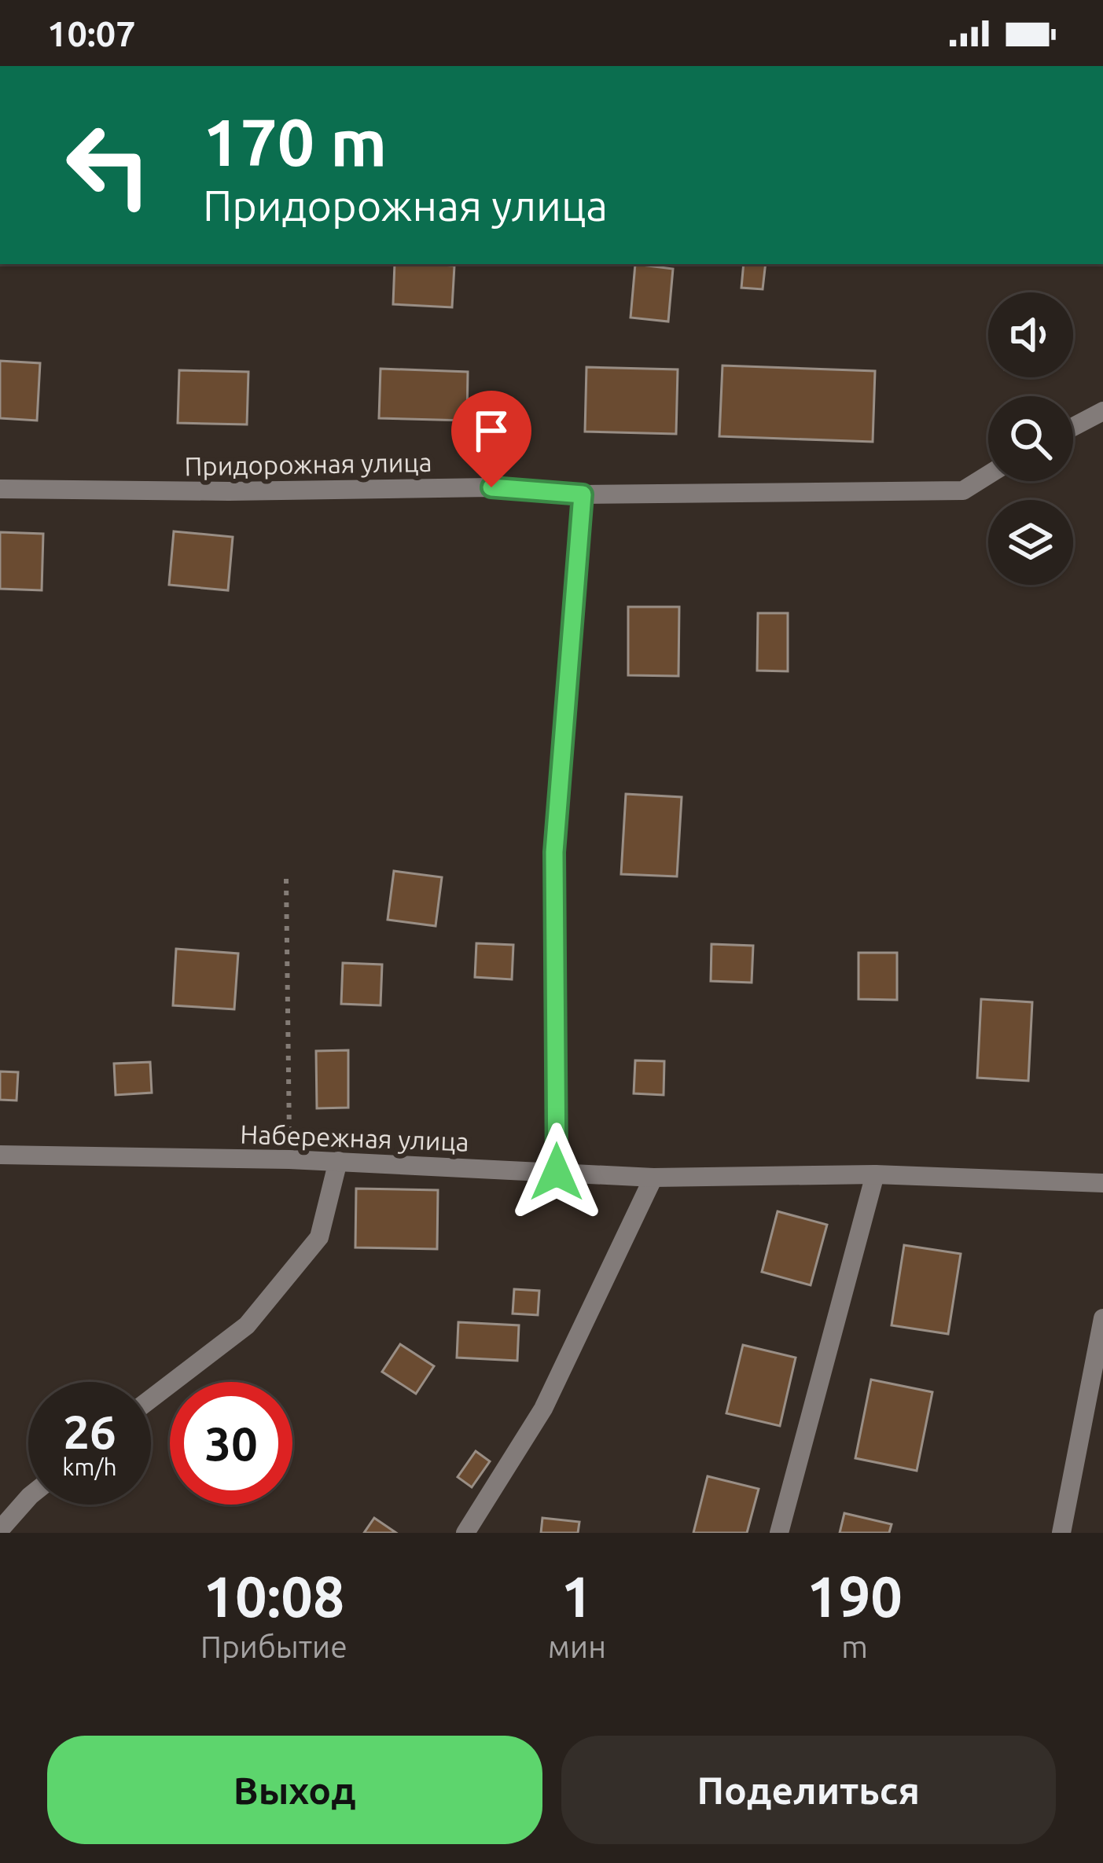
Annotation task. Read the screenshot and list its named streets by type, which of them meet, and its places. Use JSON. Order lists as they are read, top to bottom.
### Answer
{
  "streets": {
    "street": ["Придорожная улица", "Набережная улица"]
  },
  "page": {
    "status": "10:07",
    "turn": ["170 m", "Придорожная улица"],
    "speed": "26 km/h",
    "limit": "30",
    "eta": [
      "10:08",
      "Прибытие",
      "1",
      "мин",
      "190",
      "m"
    ],
    "buttons": ["Выход", "Поделиться"]
  }
}
